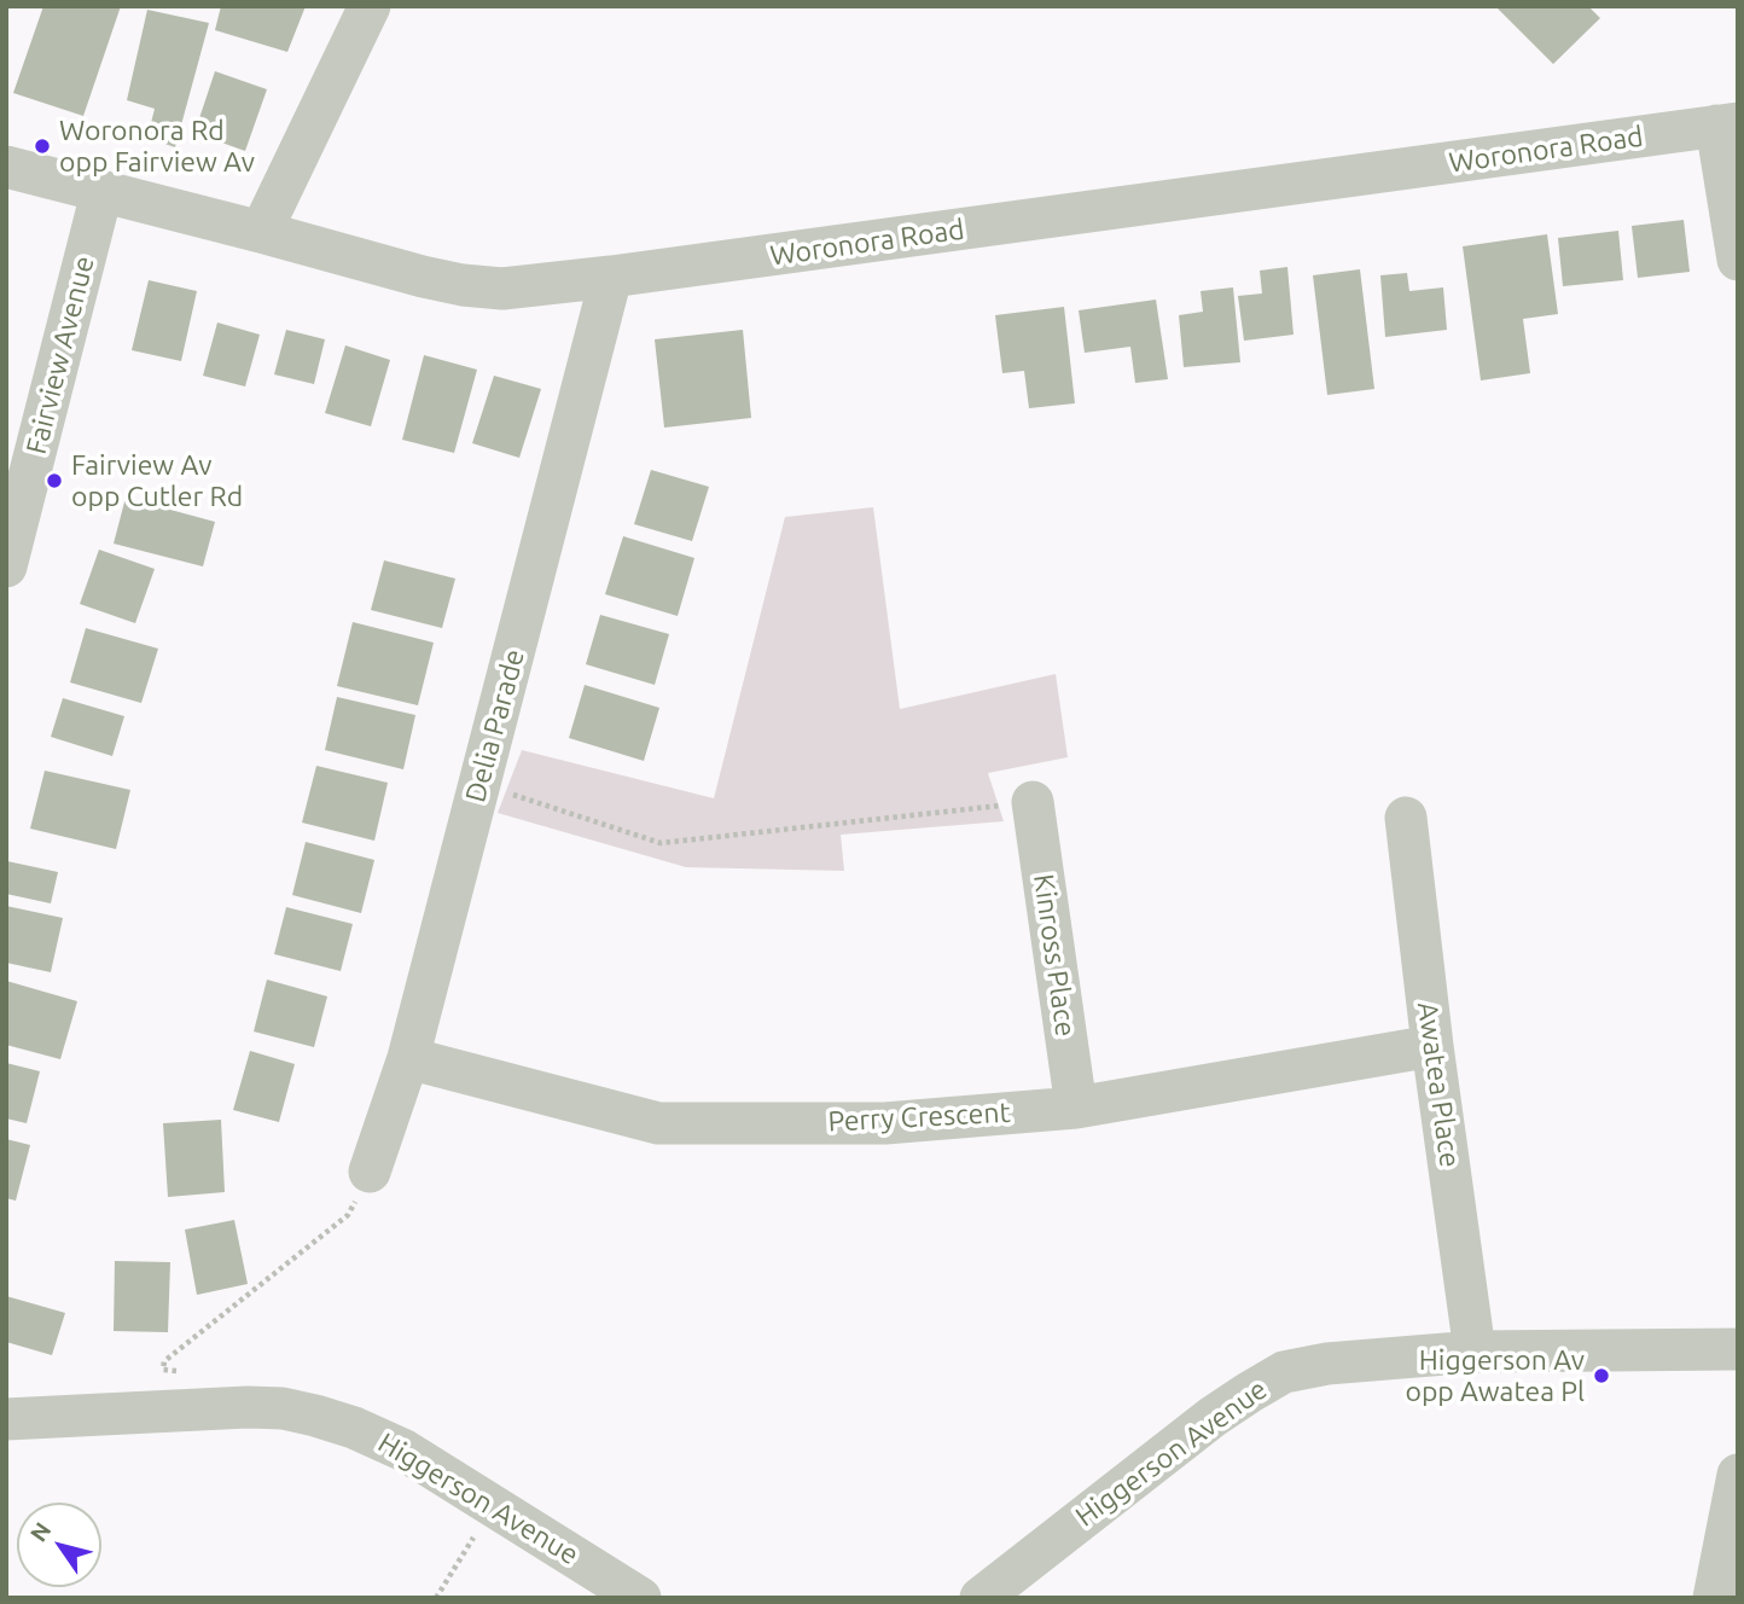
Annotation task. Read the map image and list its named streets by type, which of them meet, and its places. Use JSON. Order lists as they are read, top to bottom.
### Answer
{
  "streets": {
    "street": [
      "Woronora Road",
      "Fairview Avenue",
      "Delia Parade",
      "Kinross Place",
      "Awatea Place",
      "Perry Crescent",
      "Higgerson Avenue"
    ]
  },
  "crossings": [
    ["Woronora Road", "Fairview Avenue"],
    ["Woronora Road", "Delia Parade"],
    ["Delia Parade", "Perry Crescent"],
    ["Kinross Place", "Perry Crescent"],
    ["Awatea Place", "Perry Crescent"],
    ["Awatea Place", "Higgerson Avenue"]
  ],
  "places": ["Woronora Rd opp Fairview Av", "Fairview Av opp Cutler Rd", "Higgerson Av opp Awatea Pl"],
  "north": "top left"
}
